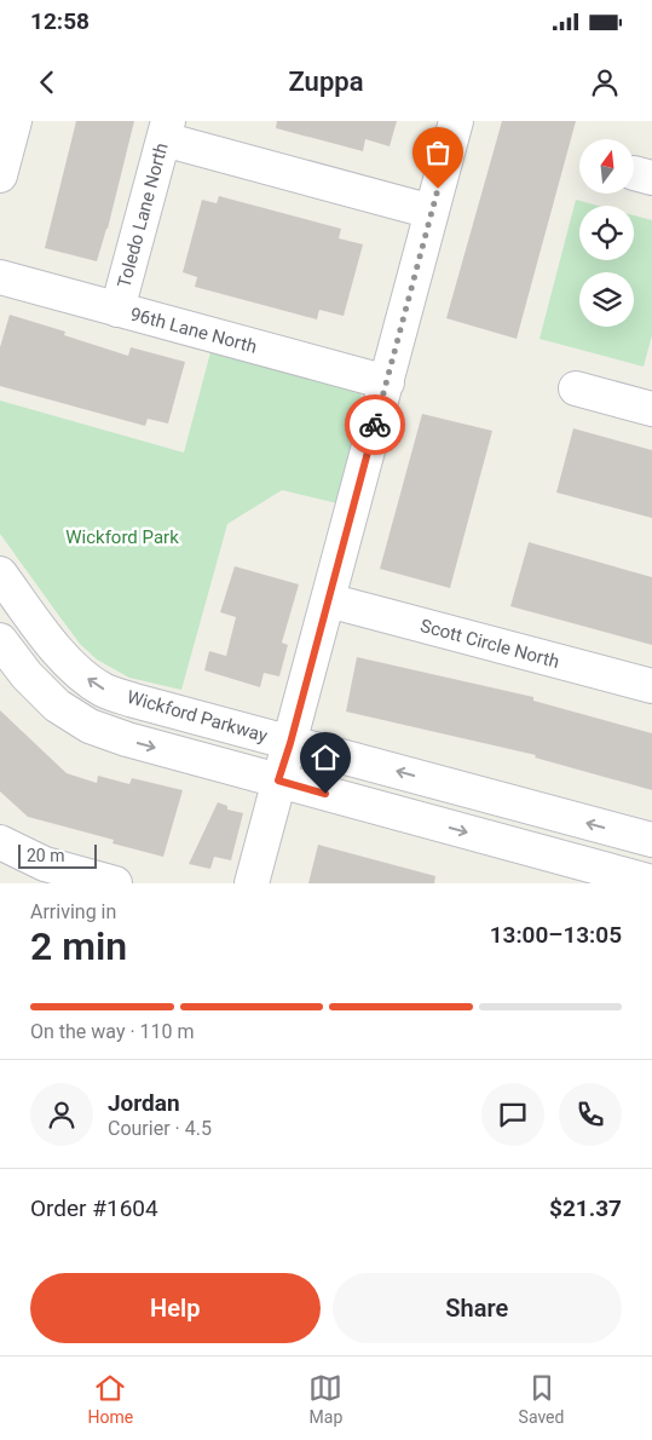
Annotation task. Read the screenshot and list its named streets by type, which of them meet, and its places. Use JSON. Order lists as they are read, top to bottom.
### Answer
{
  "streets": {
    "street": [
      "Toledo Lane North",
      "96th Lane North",
      "Scott Circle North",
      "Wickford Parkway"
    ]
  },
  "crossings": [
    ["Toledo Lane North", "96th Lane North"]
  ],
  "parks": ["Wickford Park"],
  "scale_bar": "20 m",
  "north": "top",
  "page": {
    "status": "12:58",
    "header": "Zuppa",
    "scale": "20 m",
    "heading": ["2 min", "Arriving in", "13:00–13:05"],
    "panel": [
      "Jordan",
      "Courier · 4.5",
      "Order #1604",
      "$21.37"
    ],
    "bar": "On the way · 110 m",
    "buttons": ["Help", "Share"],
    "tabs": ["Home", "Map", "Saved"]
  }
}
